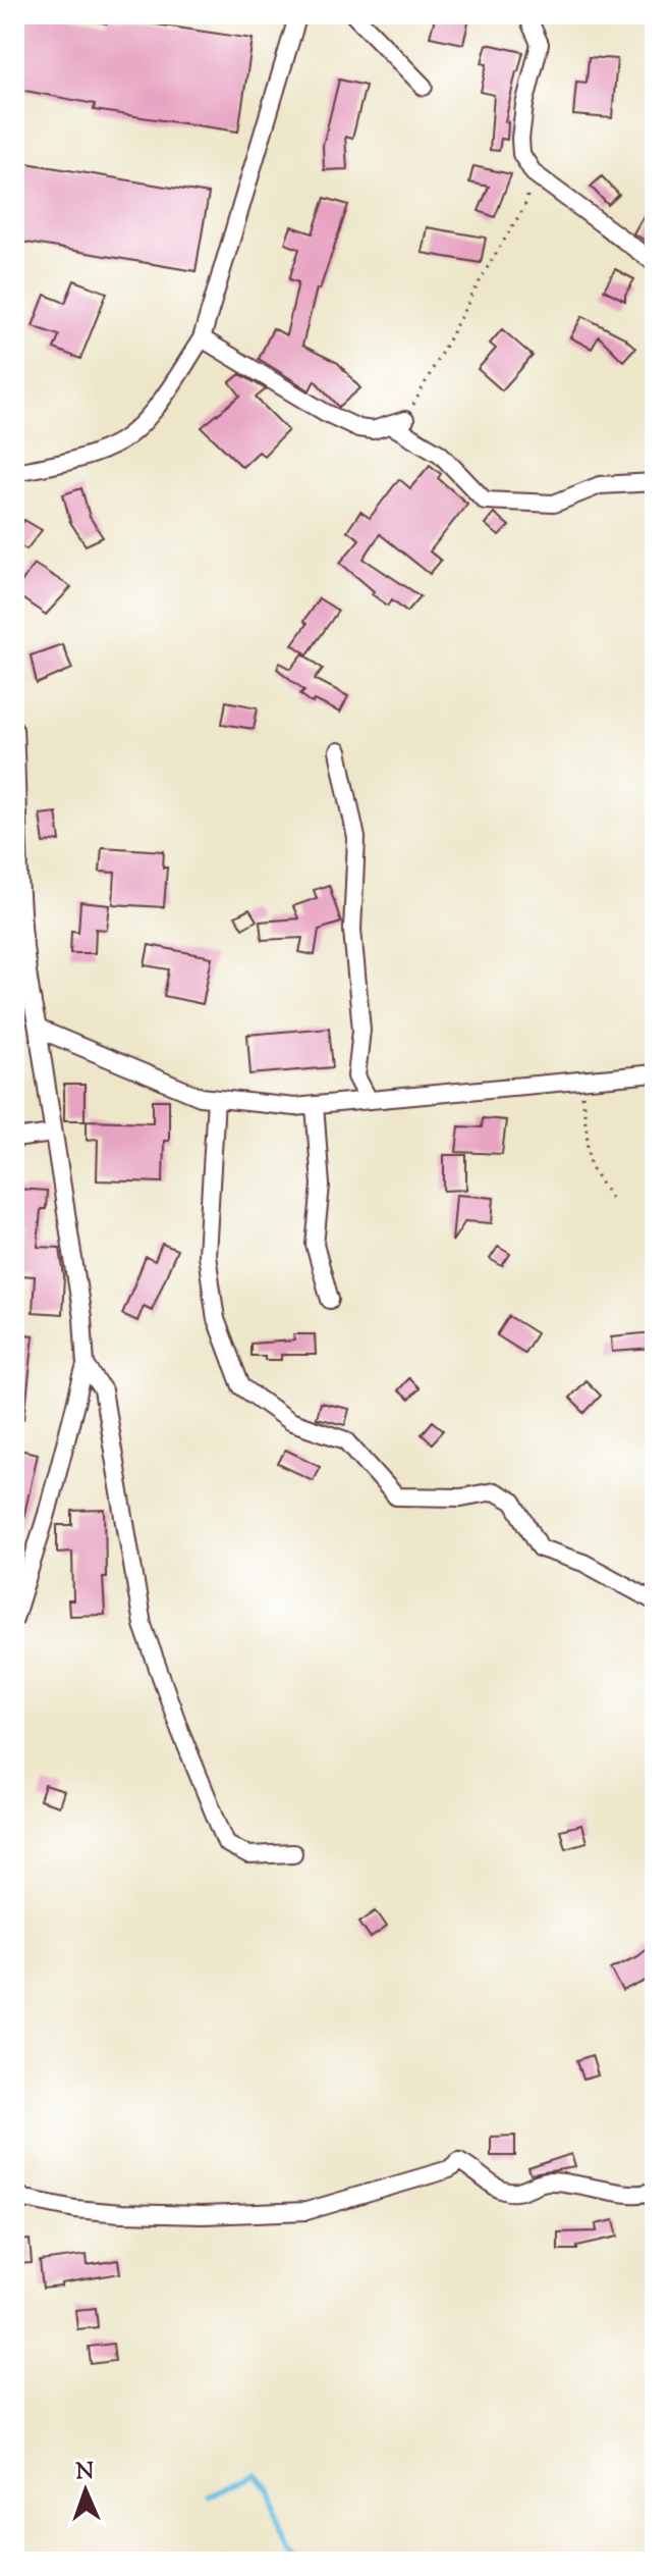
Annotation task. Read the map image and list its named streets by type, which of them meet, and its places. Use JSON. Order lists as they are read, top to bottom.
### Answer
{
  "north": "top"
}
